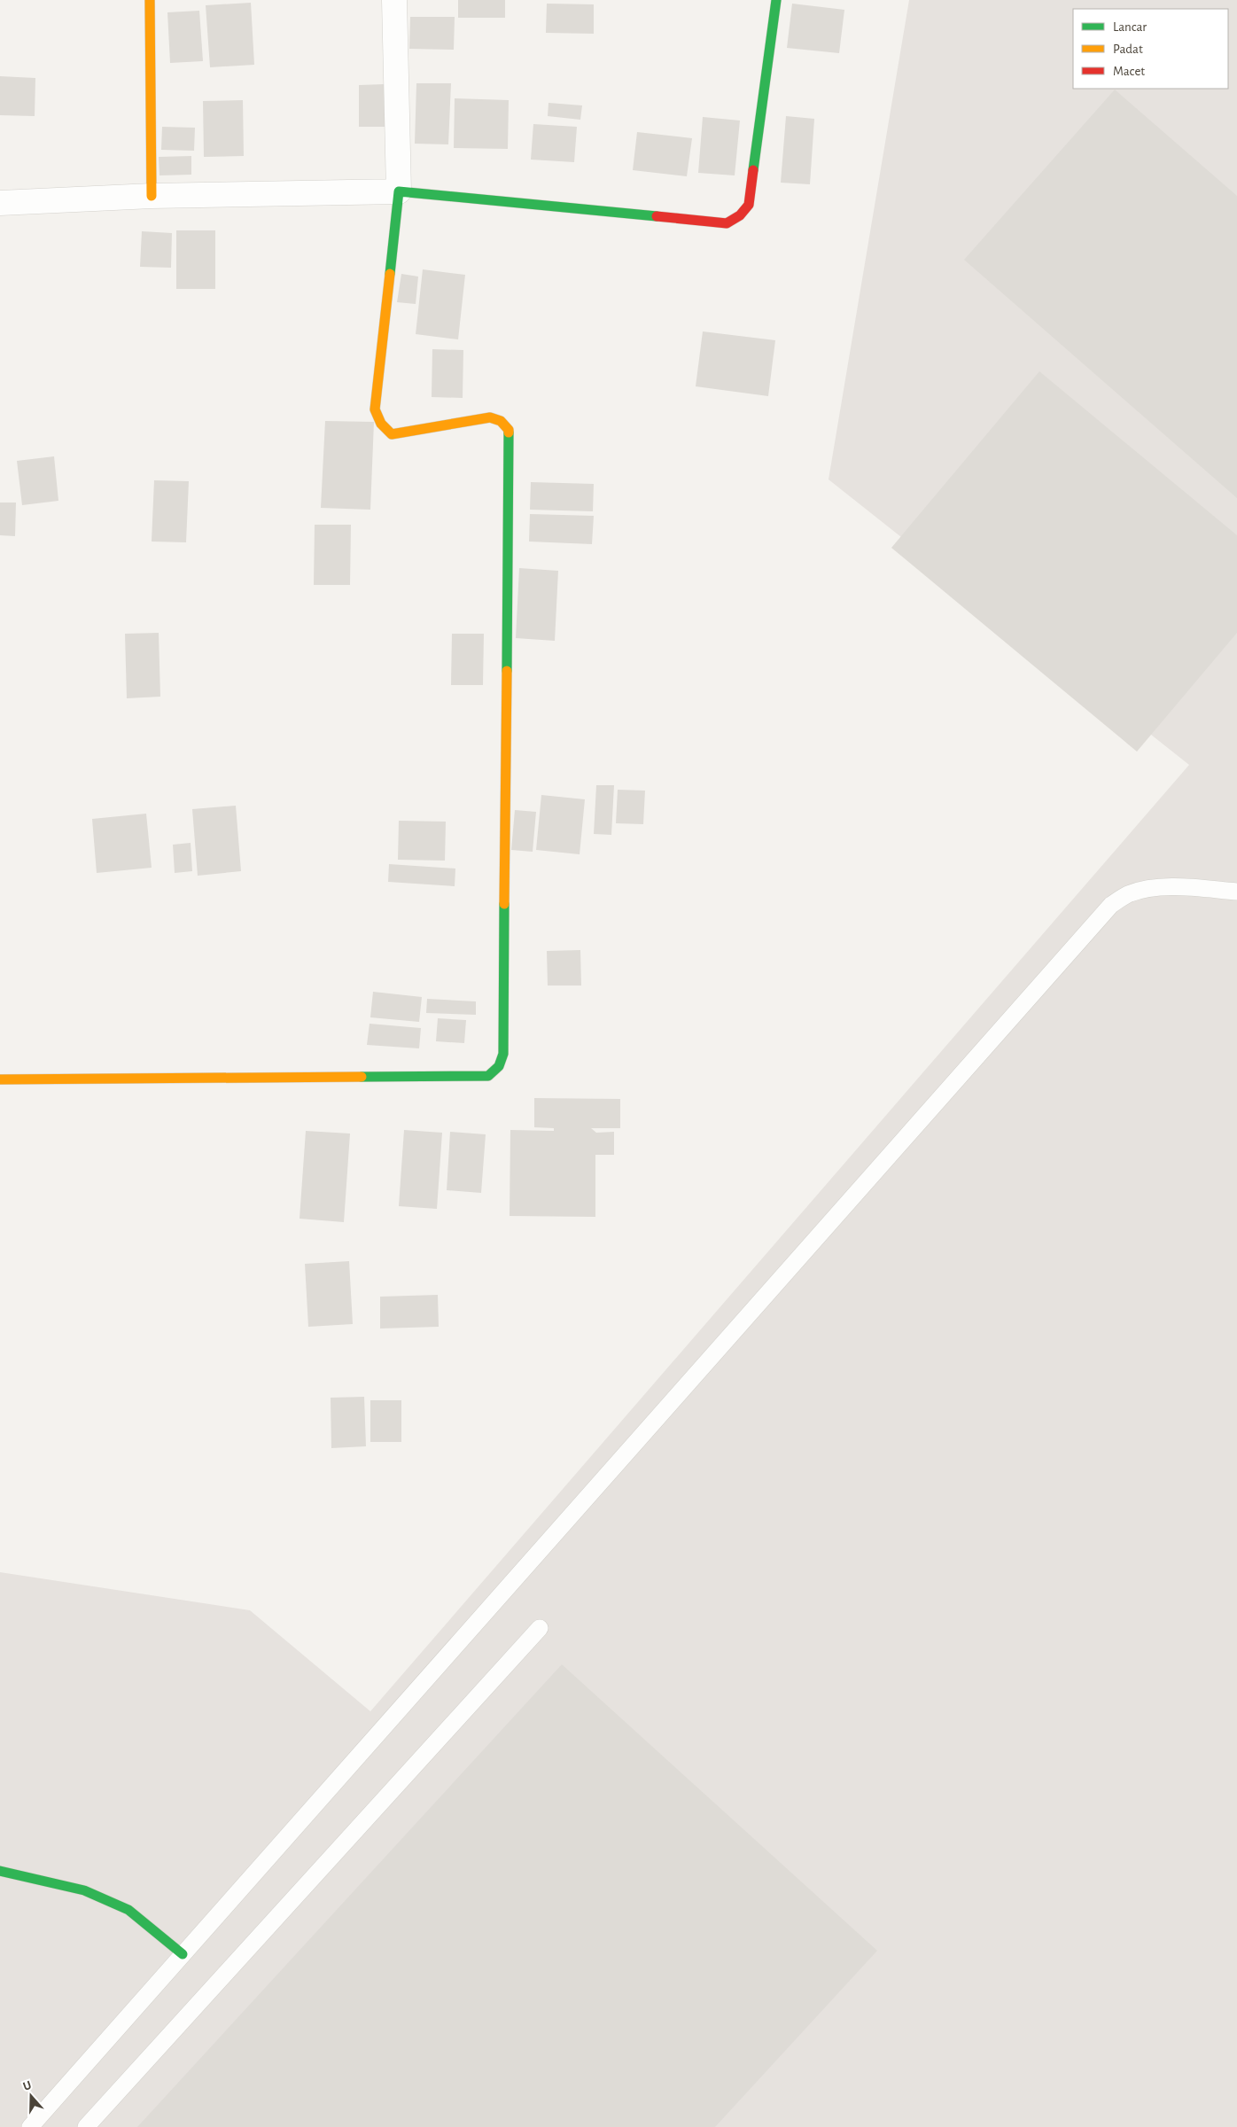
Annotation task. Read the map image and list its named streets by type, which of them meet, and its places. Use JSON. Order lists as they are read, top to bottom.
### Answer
{
  "legend": ["Lancar", "Padat", "Macet"],
  "north": "top"
}
